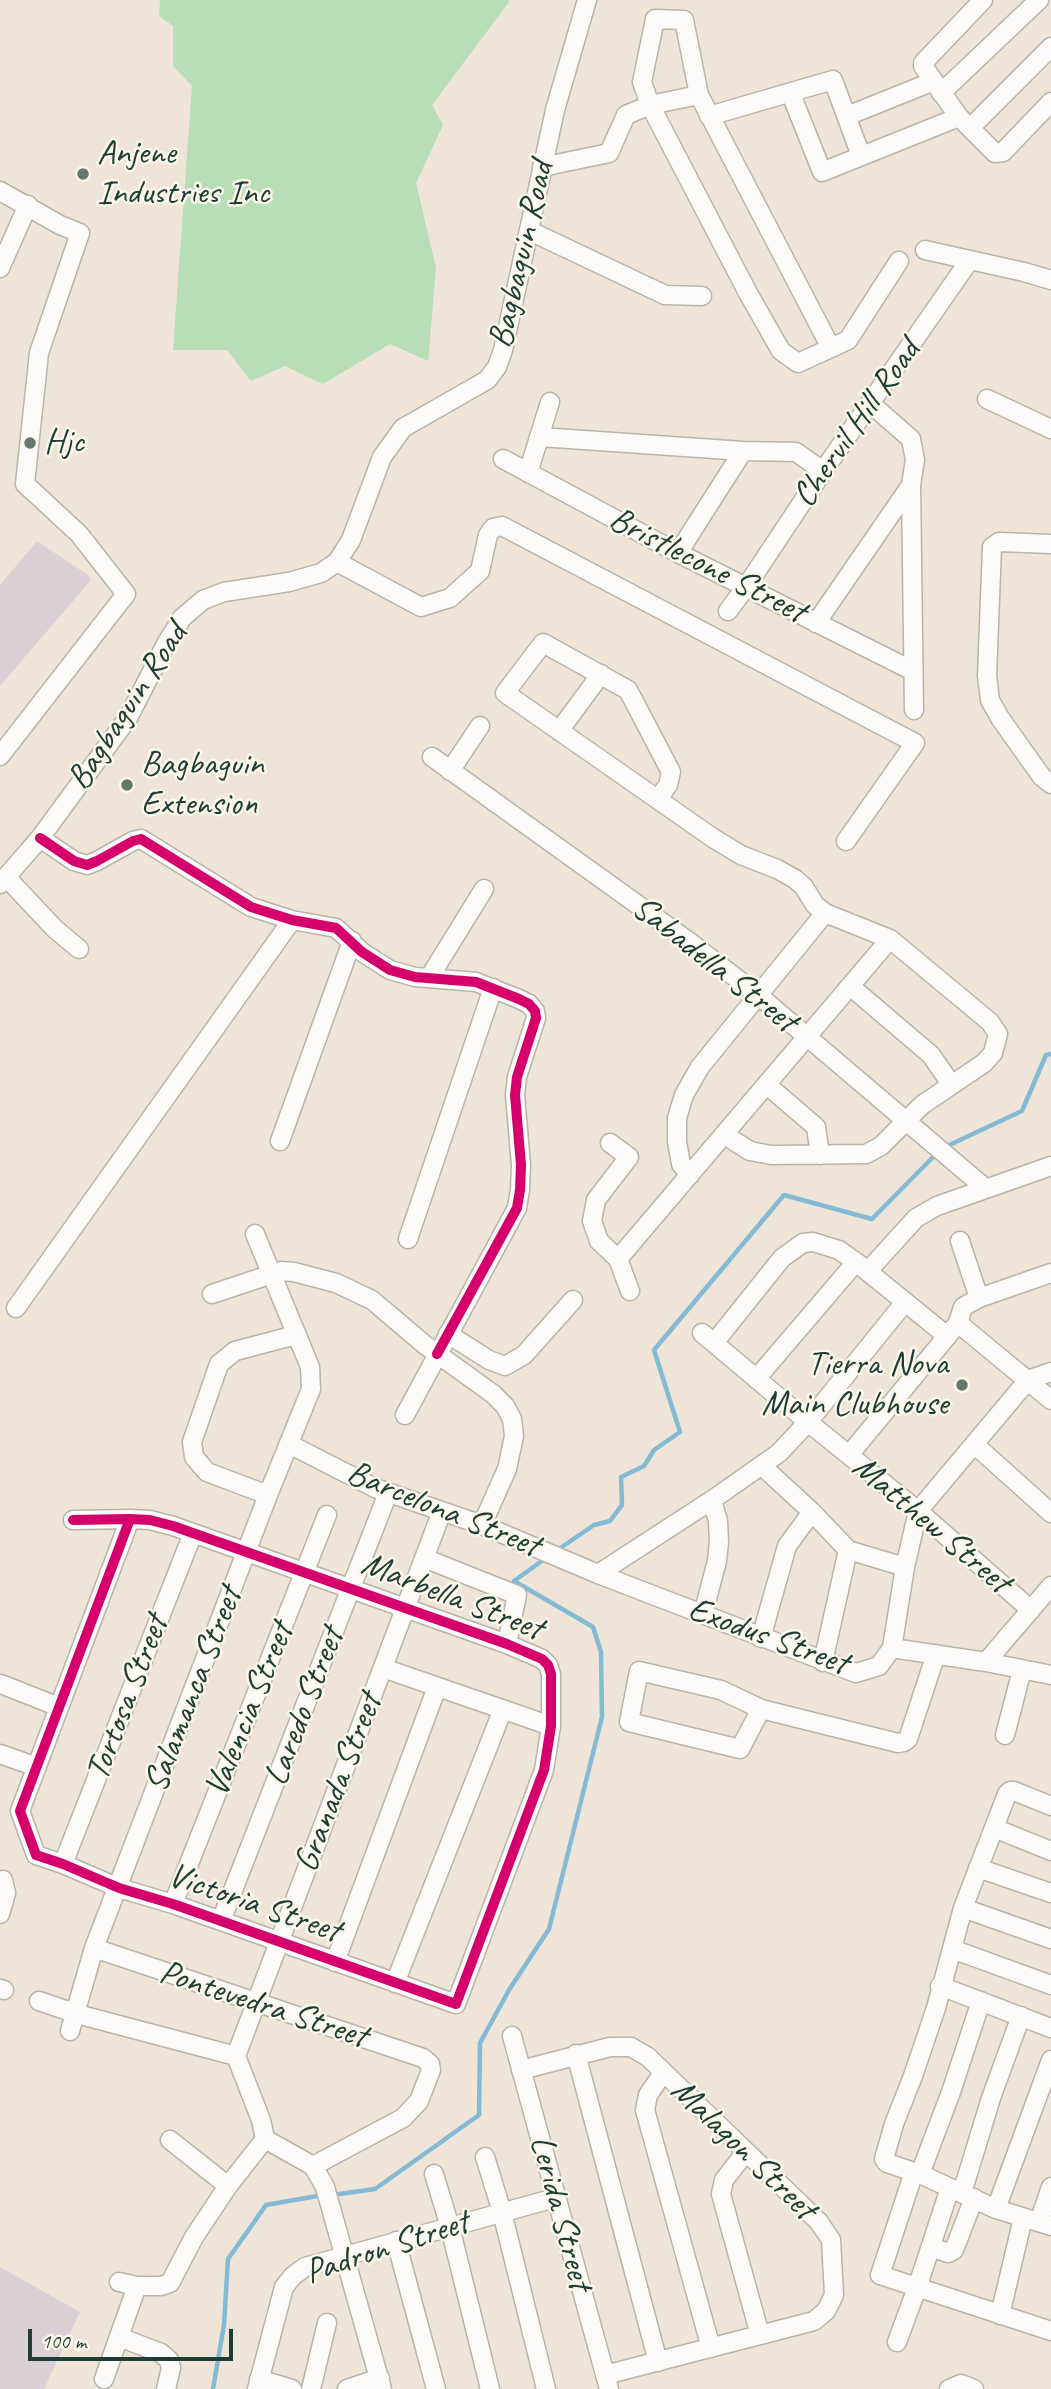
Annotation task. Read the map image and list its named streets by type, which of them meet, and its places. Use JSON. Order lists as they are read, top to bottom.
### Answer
{
  "streets": {
    "street": [
      "Bagbaguin Road",
      "Chervil Hill Road",
      "Bristlecone Street",
      "Sabadella Street",
      "Barcelona Street",
      "Matthew Street",
      "Marbella Street",
      "Exodus Street",
      "Salamanca Street",
      "Tortosa Street",
      "Laredo Street",
      "Valencia Street",
      "Granada Street",
      "Victoria Street",
      "Pontevedra Street",
      "Malagon Street",
      "Lerida Street",
      "Padron Street"
    ]
  },
  "crossings": [
    ["Chervil Hill Road", "Bristlecone Street"],
    ["Barcelona Street", "Exodus Street"],
    ["Barcelona Street", "Salamanca Street"],
    ["Barcelona Street", "Laredo Street"],
    ["Barcelona Street", "Granada Street"],
    ["Matthew Street", "Exodus Street"],
    ["Marbella Street", "Salamanca Street"],
    ["Marbella Street", "Tortosa Street"],
    ["Marbella Street", "Laredo Street"],
    ["Marbella Street", "Valencia Street"],
    ["Marbella Street", "Granada Street"],
    ["Marbella Street", "Victoria Street"],
    ["Salamanca Street", "Victoria Street"],
    ["Salamanca Street", "Pontevedra Street"],
    ["Tortosa Street", "Victoria Street"],
    ["Laredo Street", "Victoria Street"],
    ["Valencia Street", "Victoria Street"],
    ["Granada Street", "Victoria Street"],
    ["Granada Street", "Pontevedra Street"],
    ["Malagon Street", "Lerida Street"],
    ["Lerida Street", "Padron Street"]
  ],
  "places": [
    "Anjene Industries Inc",
    "Hjc",
    "Bagbaguin Extension",
    "Tierra Nova Main Clubhouse"
  ],
  "scale_bar": "100 m"
}
